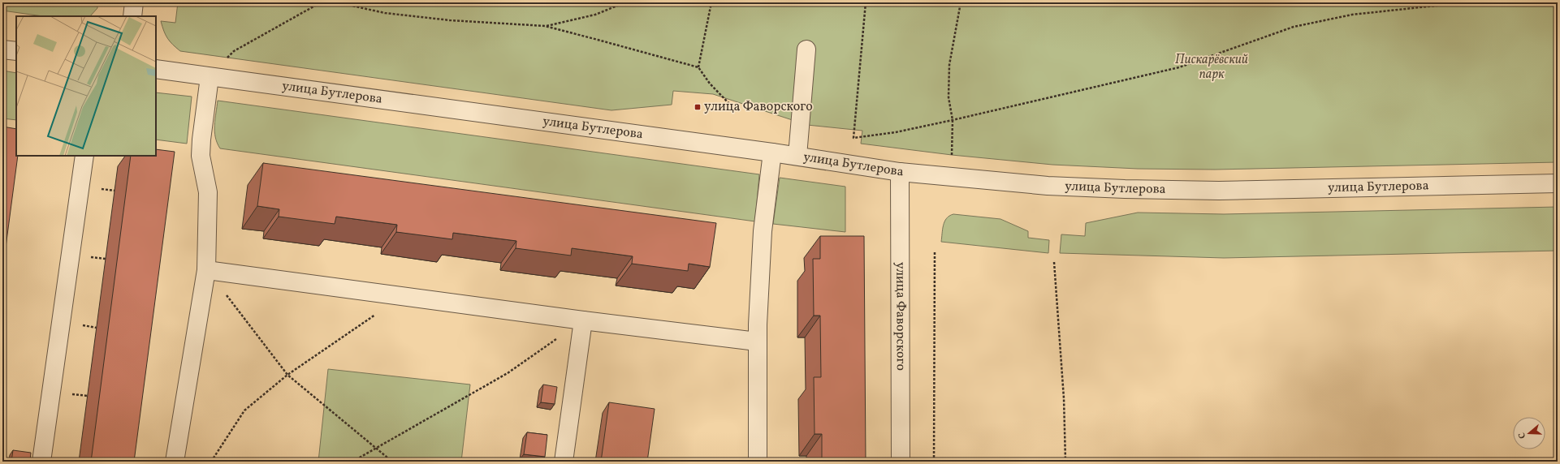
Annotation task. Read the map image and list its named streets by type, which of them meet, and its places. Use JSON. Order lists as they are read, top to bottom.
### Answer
{
  "streets": {
    "street": ["улица Бутлерова", "улица Фаворского"]
  },
  "crossings": [
    ["улица Бутлерова", "улица Фаворского"]
  ],
  "parks": ["Пискарёвский парк"],
  "places": {
    "transit": ["улица Фаворского"]
  },
  "north": "left"
}
